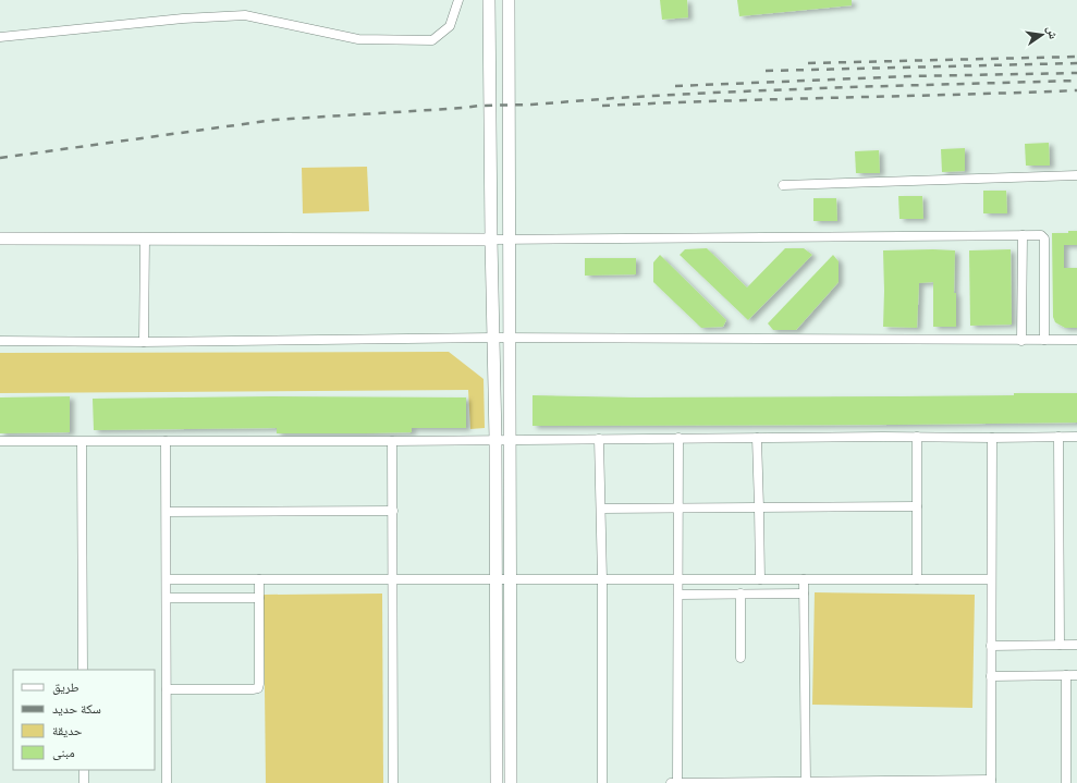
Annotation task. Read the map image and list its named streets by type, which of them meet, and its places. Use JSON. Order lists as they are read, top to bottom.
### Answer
{
  "legend": [
    "طريق",
    "سكة حديد",
    "حديقة",
    "مبنى"
  ],
  "north": "right"
}
